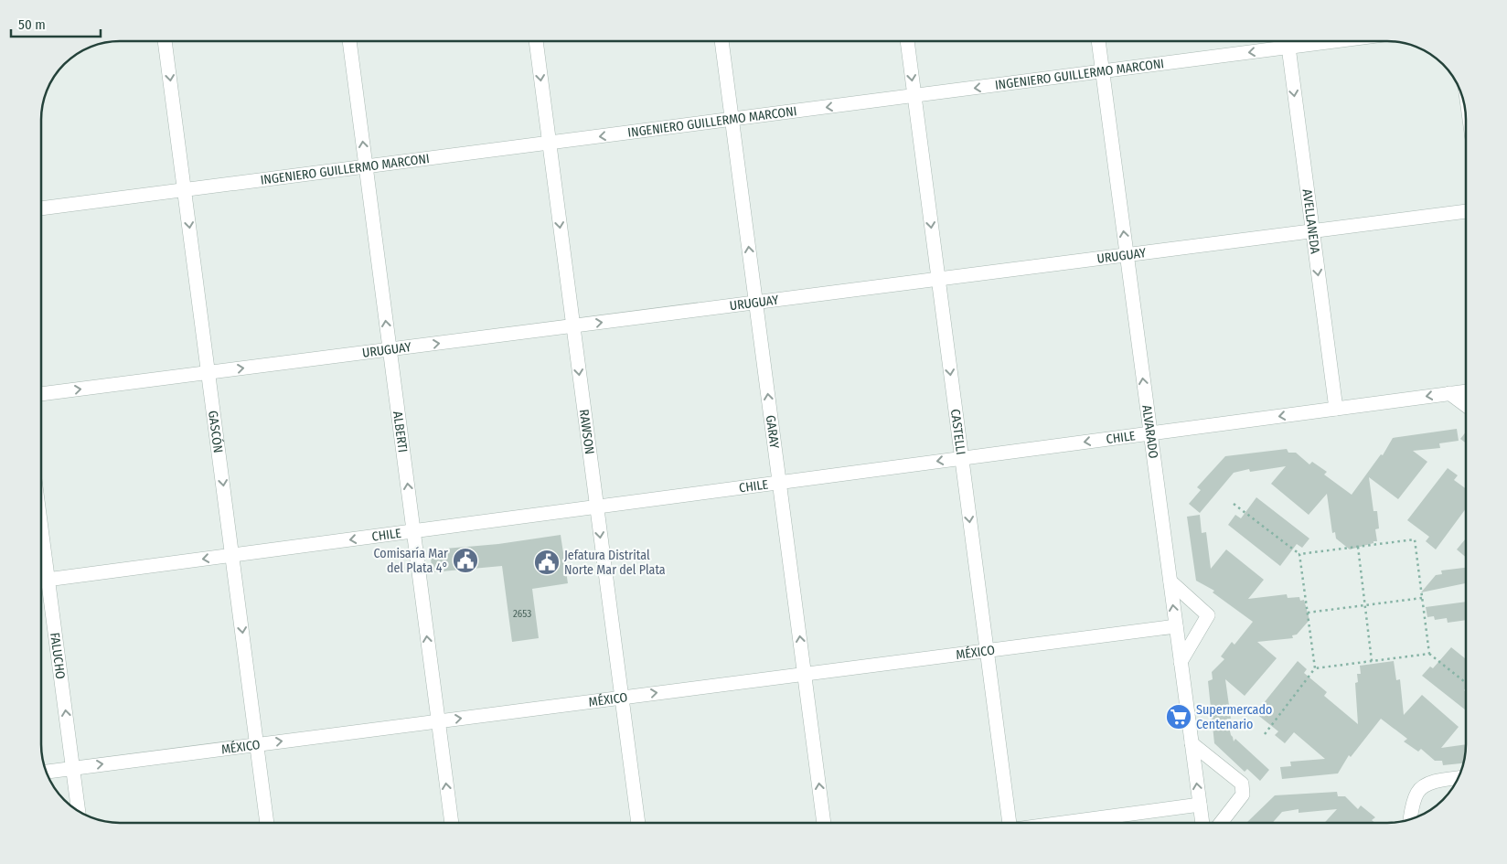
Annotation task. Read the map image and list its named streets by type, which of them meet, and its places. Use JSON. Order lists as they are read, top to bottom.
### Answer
{
  "streets": {
    "street": [
      "INGENIERO GUILLERMO MARCONI",
      "AVELLANEDA",
      "URUGUAY",
      "GASCÓN",
      "ALBERTI",
      "RAWSON",
      "GARAY",
      "CASTELLI",
      "ALVARADO",
      "CHILE",
      "MÉXICO",
      "FALUCHO"
    ]
  },
  "crossings": [
    ["INGENIERO GUILLERMO MARCONI", "AVELLANEDA"],
    ["INGENIERO GUILLERMO MARCONI", "GASCÓN"],
    ["INGENIERO GUILLERMO MARCONI", "ALBERTI"],
    ["INGENIERO GUILLERMO MARCONI", "RAWSON"],
    ["INGENIERO GUILLERMO MARCONI", "GARAY"],
    ["INGENIERO GUILLERMO MARCONI", "CASTELLI"],
    ["INGENIERO GUILLERMO MARCONI", "ALVARADO"],
    ["AVELLANEDA", "URUGUAY"],
    ["AVELLANEDA", "CHILE"],
    ["URUGUAY", "GASCÓN"],
    ["URUGUAY", "ALBERTI"],
    ["URUGUAY", "RAWSON"],
    ["URUGUAY", "GARAY"],
    ["URUGUAY", "CASTELLI"],
    ["URUGUAY", "ALVARADO"],
    ["GASCÓN", "CHILE"],
    ["GASCÓN", "MÉXICO"],
    ["ALBERTI", "CHILE"],
    ["ALBERTI", "MÉXICO"],
    ["RAWSON", "CHILE"],
    ["RAWSON", "MÉXICO"],
    ["GARAY", "CHILE"],
    ["GARAY", "MÉXICO"],
    ["CASTELLI", "CHILE"],
    ["CASTELLI", "MÉXICO"],
    ["ALVARADO", "CHILE"],
    ["ALVARADO", "MÉXICO"],
    ["CHILE", "FALUCHO"],
    ["MÉXICO", "FALUCHO"]
  ],
  "one_way": [
    "INGENIERO GUILLERMO MARCONI",
    "AVELLANEDA",
    "URUGUAY",
    "GASCÓN",
    "ALBERTI",
    "RAWSON",
    "GARAY",
    "CASTELLI",
    "ALVARADO",
    "CHILE",
    "MÉXICO",
    "FALUCHO"
  ],
  "places": {
    "public building": ["Comisaría Mar del Plata 4°", "Jefatura Distrital Norte Mar del Plata"],
    "supermarket": ["Supermercado Centenario"]
  },
  "house_numbers": ["2653"],
  "scale_bar": "50 m"
}
